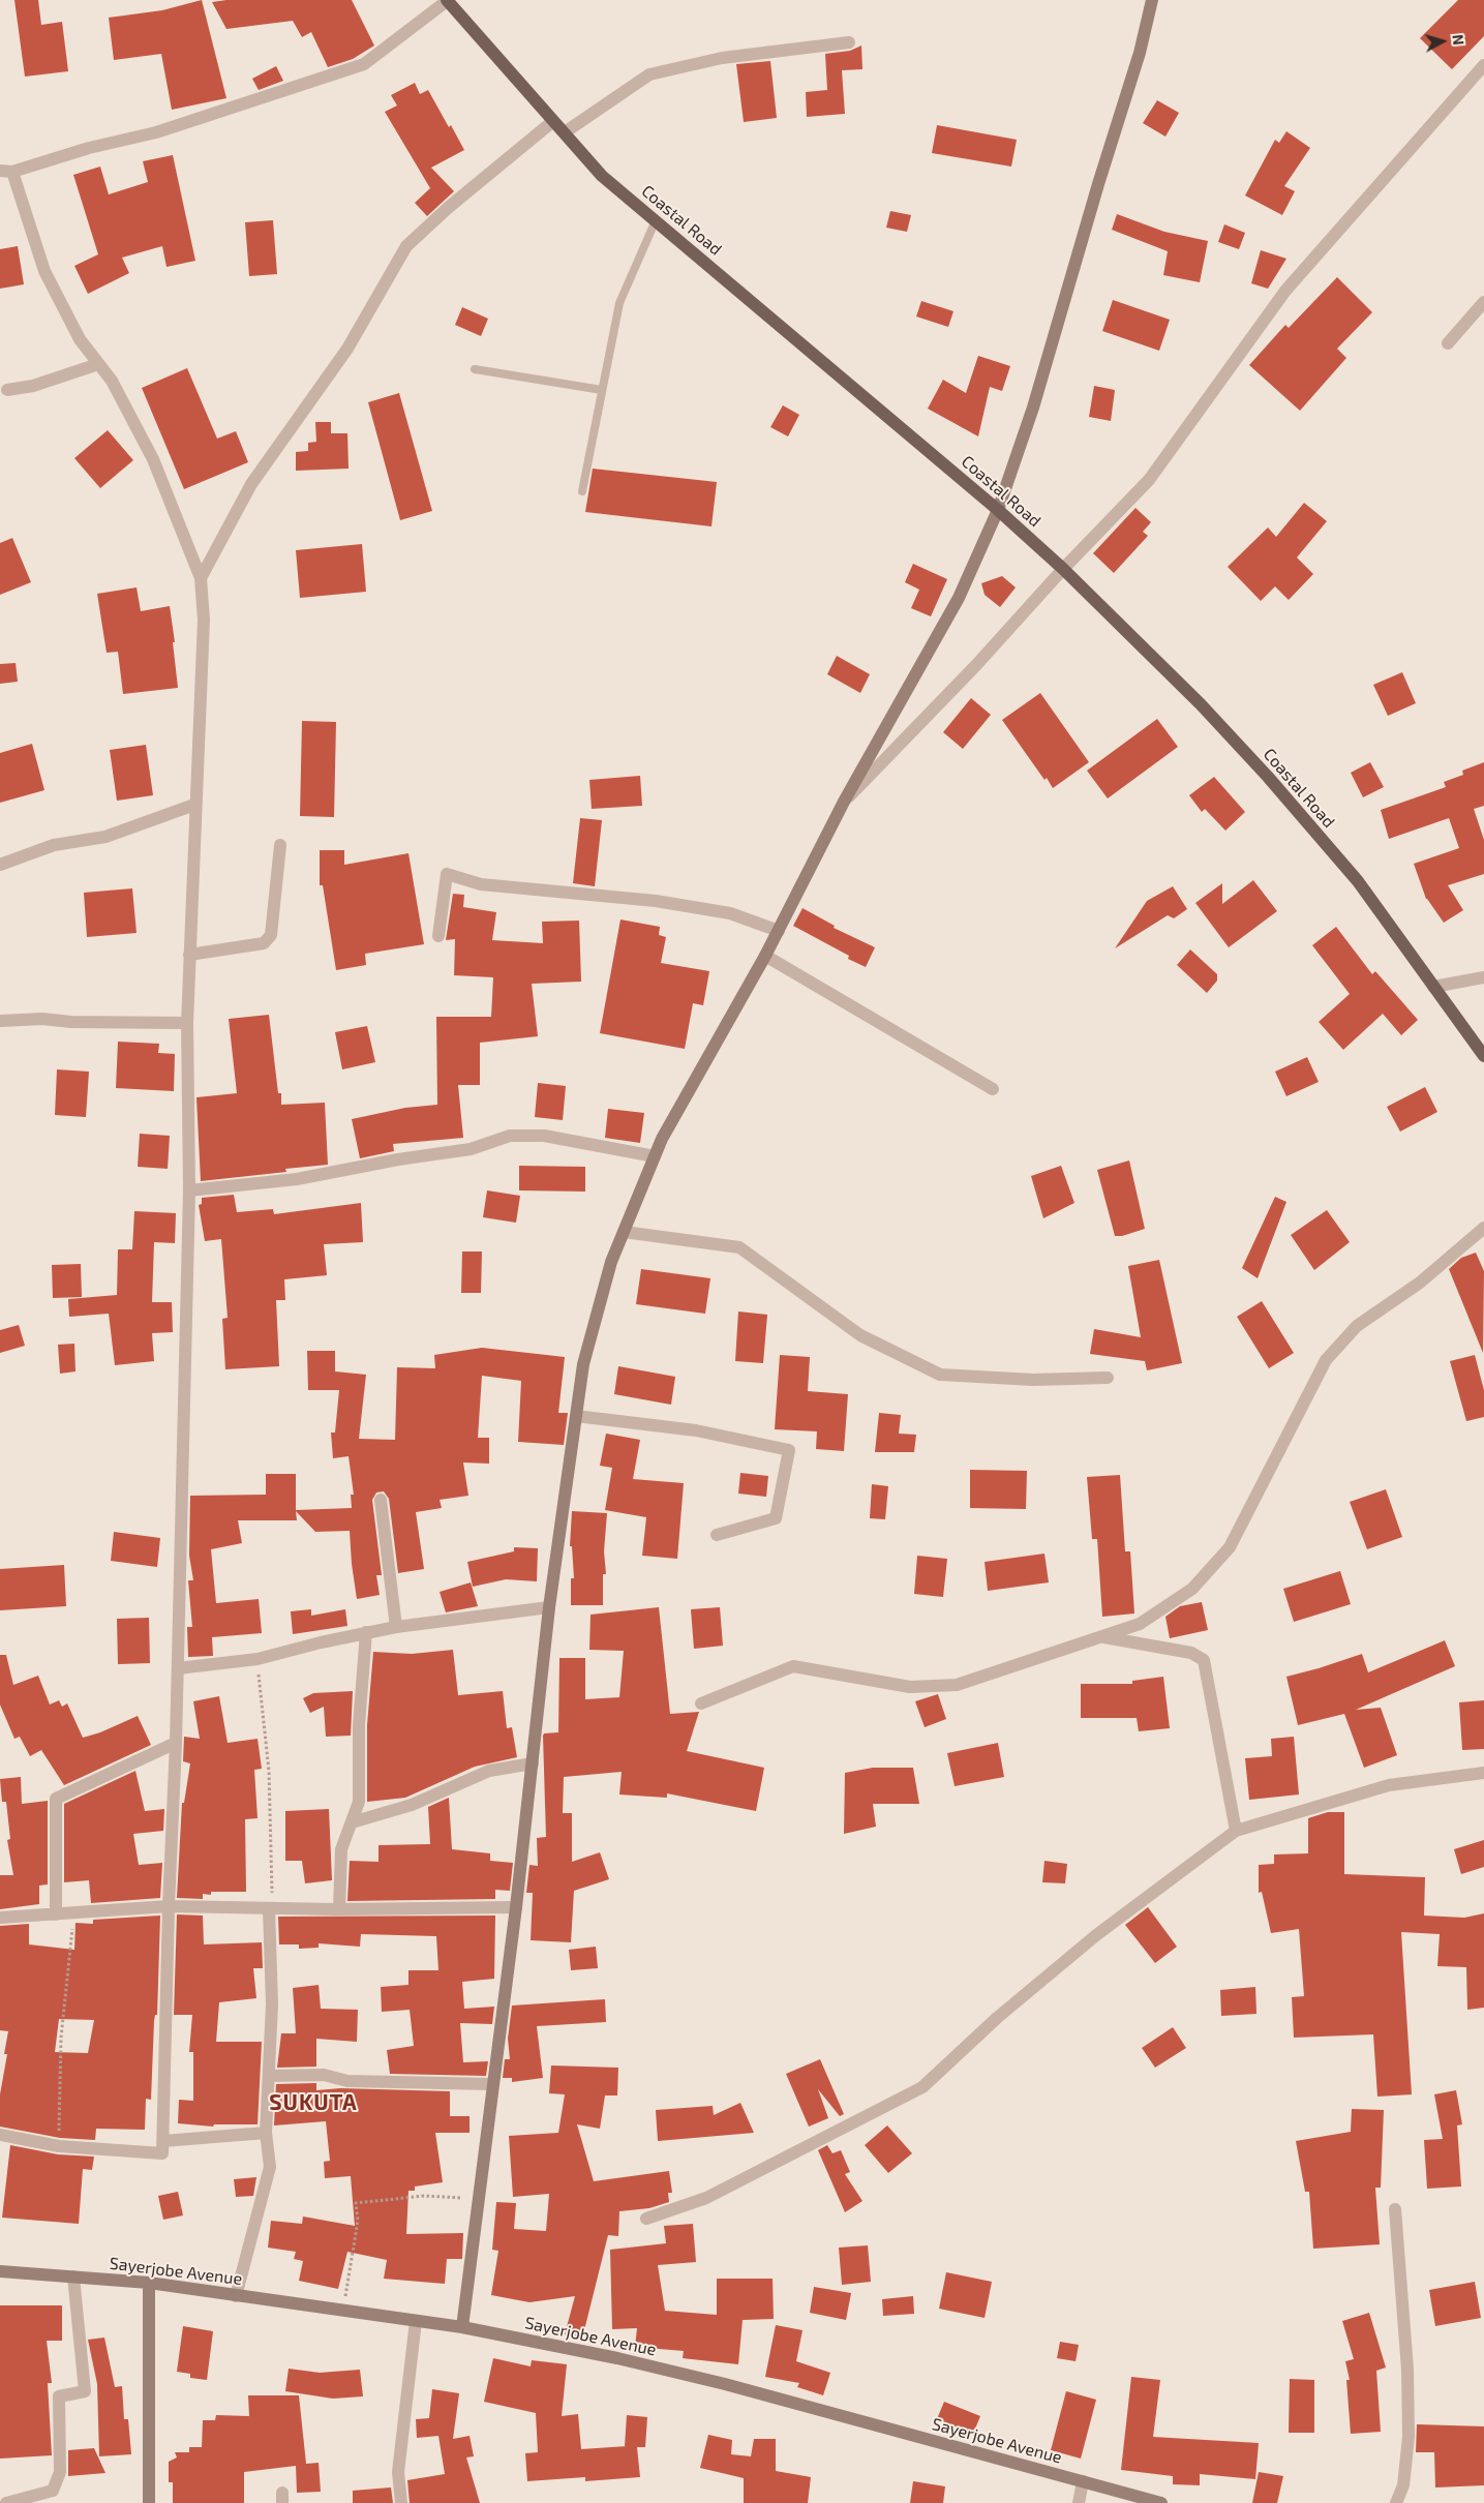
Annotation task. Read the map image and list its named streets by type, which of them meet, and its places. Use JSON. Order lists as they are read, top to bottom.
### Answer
{
  "streets": {
    "main road": ["Coastal Road"],
    "street": ["Sayerjobe Avenue"]
  },
  "districts": ["SUKUTA"],
  "north": "right"
}
